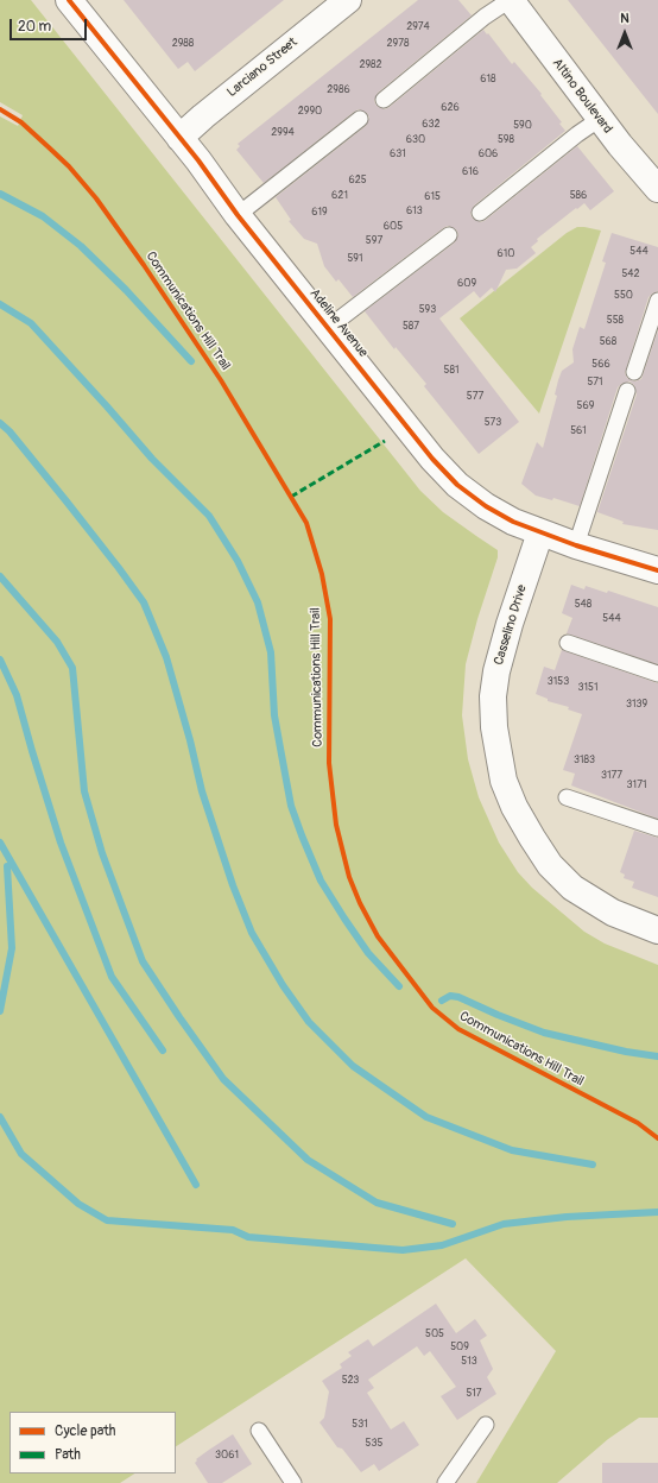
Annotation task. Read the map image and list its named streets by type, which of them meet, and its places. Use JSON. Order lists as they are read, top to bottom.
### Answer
{
  "streets": {
    "street": [
      "Larciano Street",
      "Altino Boulevard",
      "Adeline Avenue",
      "Casselino Drive"
    ],
    "cycle path": ["Communications Hill Trail"]
  },
  "crossings": [
    ["Larciano Street", "Adeline Avenue"],
    ["Adeline Avenue", "Casselino Drive"]
  ],
  "house_numbers": [
    "2974",
    "2988",
    "2978",
    "2982",
    "618",
    "2986",
    "626",
    "2990",
    "632",
    "590",
    "2994",
    "630",
    "598",
    "631",
    "606",
    "616",
    "625",
    "621",
    "586",
    "615",
    "613",
    "619",
    "605",
    "597",
    "544",
    "610",
    "591",
    "542",
    "609",
    "550",
    "593",
    "558",
    "587",
    "568",
    "566",
    "581",
    "571",
    "577",
    "569",
    "573",
    "561",
    "548",
    "544",
    "3153",
    "3151",
    "3139",
    "3183",
    "3177",
    "3171",
    "505",
    "509",
    "513",
    "523",
    "517",
    "531",
    "535",
    "3061"
  ],
  "legend": ["Cycle path", "Path"],
  "scale_bar": "20 m",
  "north": "top"
}
